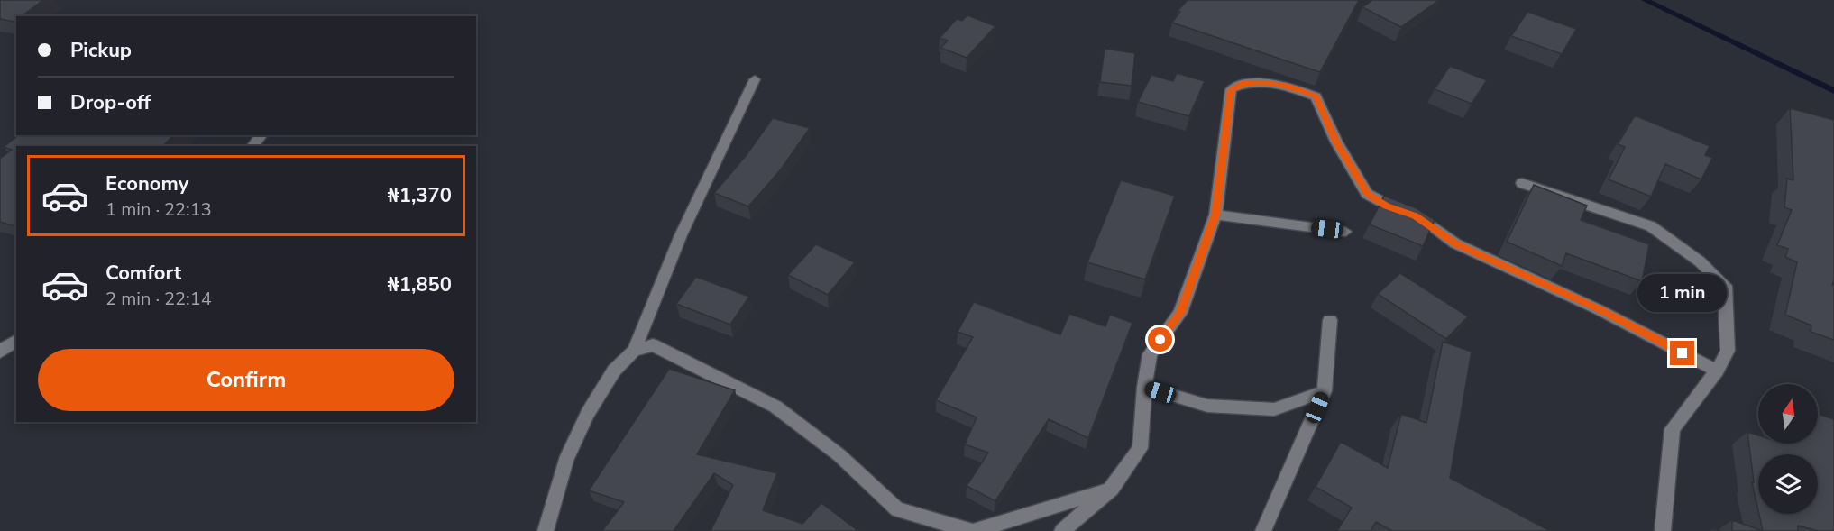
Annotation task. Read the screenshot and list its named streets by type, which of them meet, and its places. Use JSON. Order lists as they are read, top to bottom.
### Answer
{
  "north": "top",
  "page": {
    "banner": ["Pickup", "Drop-off"],
    "list": [
      {
        "name": "Economy",
        "note": "1 min · 22:13",
        "value": "₦1,370"
      },
      {
        "name": "Comfort",
        "note": "2 min · 22:14",
        "value": "₦1,850"
      }
    ],
    "bubble": "1 min",
    "buttons": "Confirm"
  }
}
